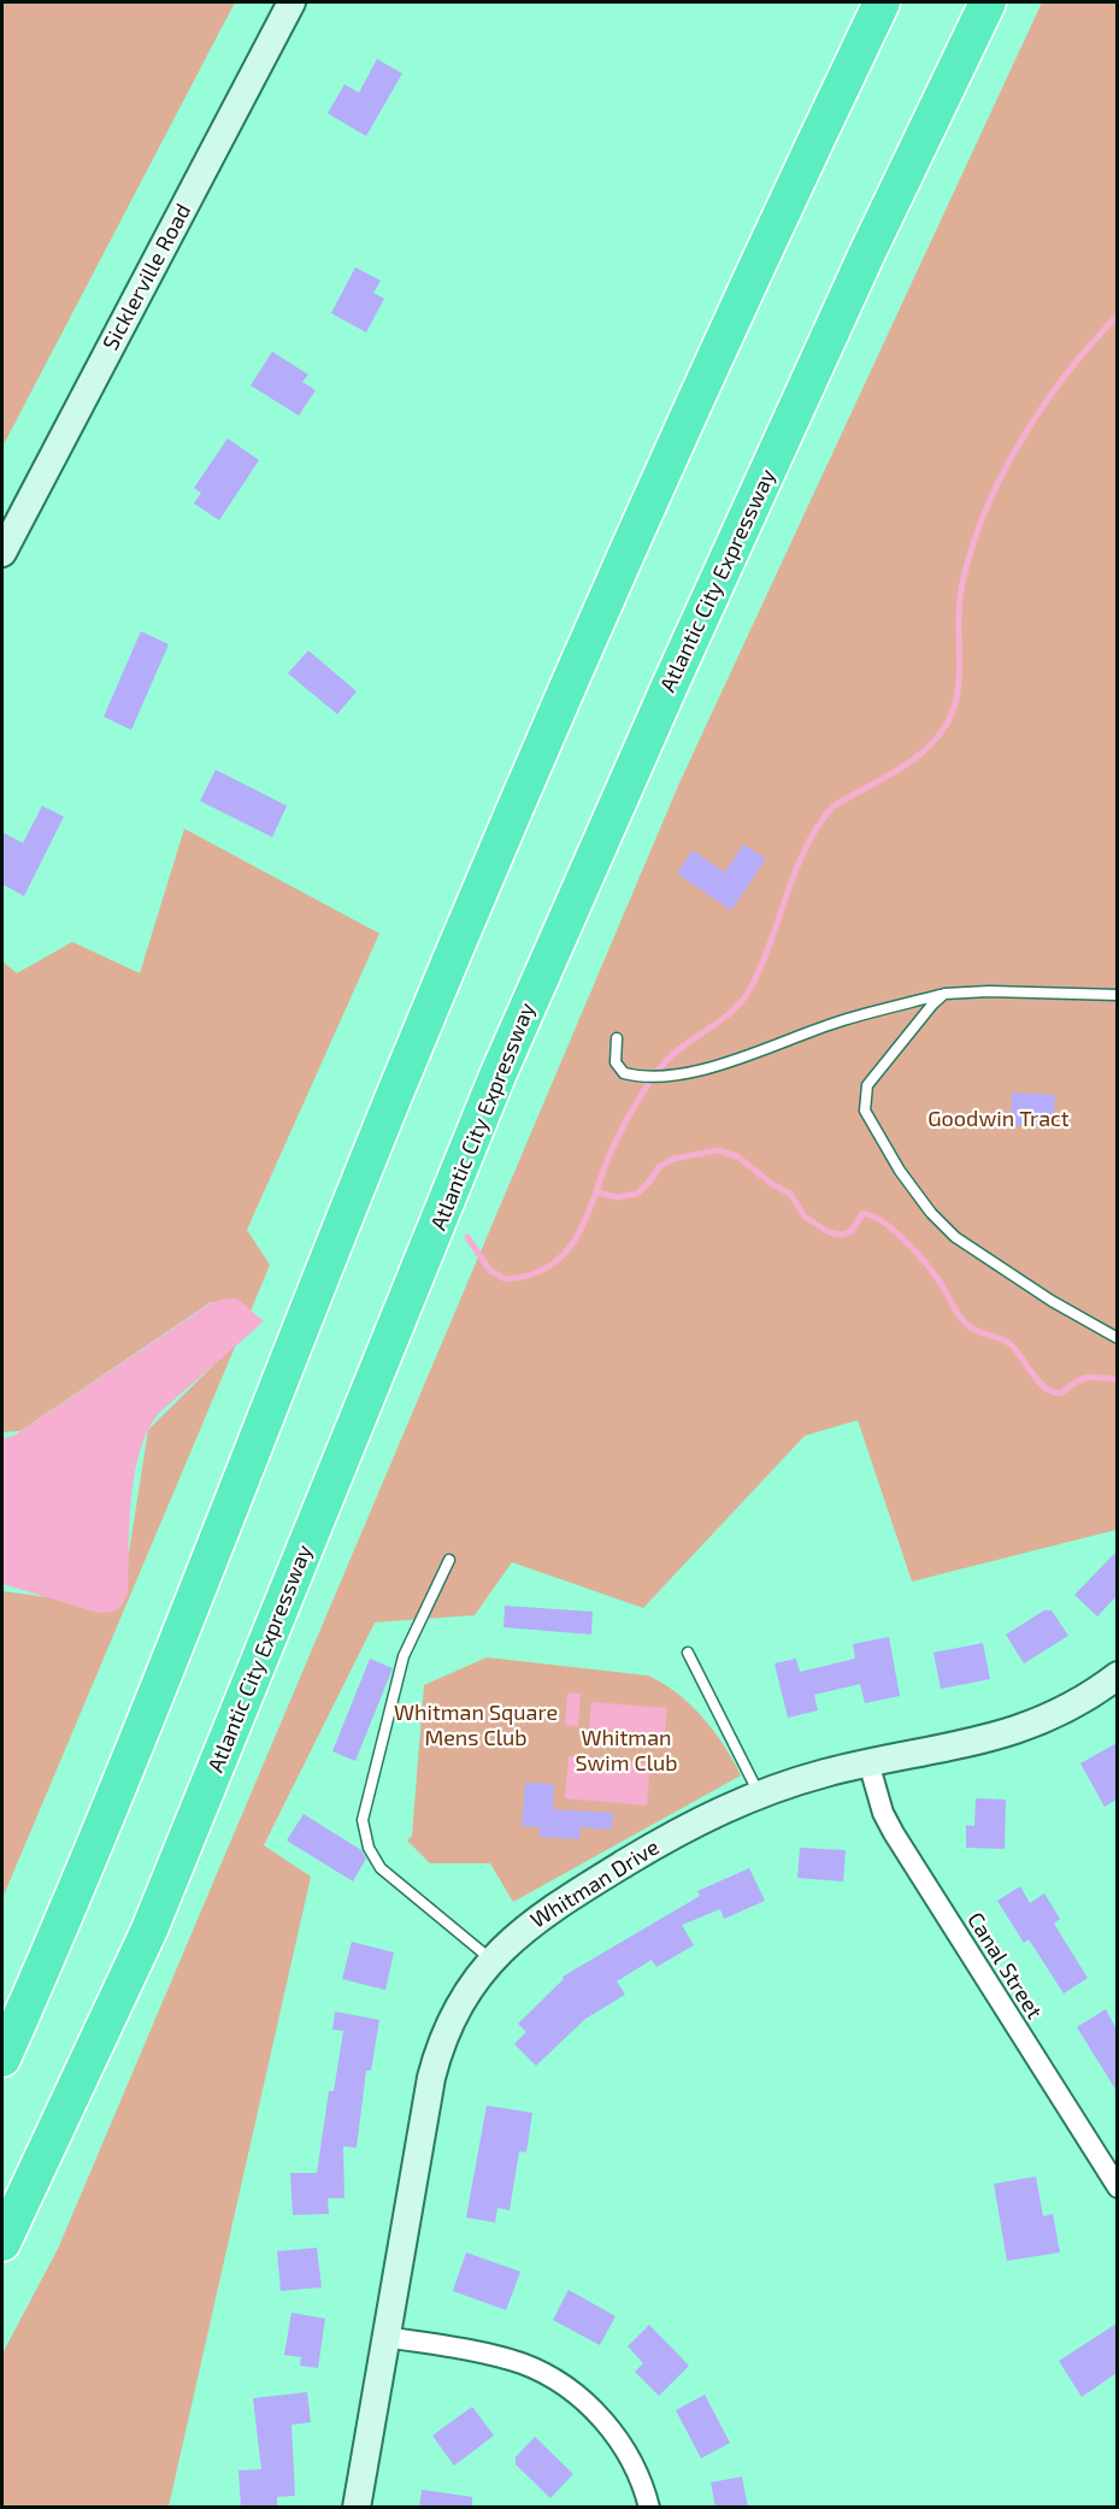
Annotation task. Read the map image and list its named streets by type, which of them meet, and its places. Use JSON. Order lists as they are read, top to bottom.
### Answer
{
  "streets": {
    "highway": ["Atlantic City Expressway"],
    "street": ["Sicklerville Road", "Whitman Drive", "Canal Street"]
  },
  "crossings": [
    ["Whitman Drive", "Canal Street"]
  ],
  "parks": ["Goodwin Tract", "Whitman Square Mens Club", "Whitman Swim Club"]
}
